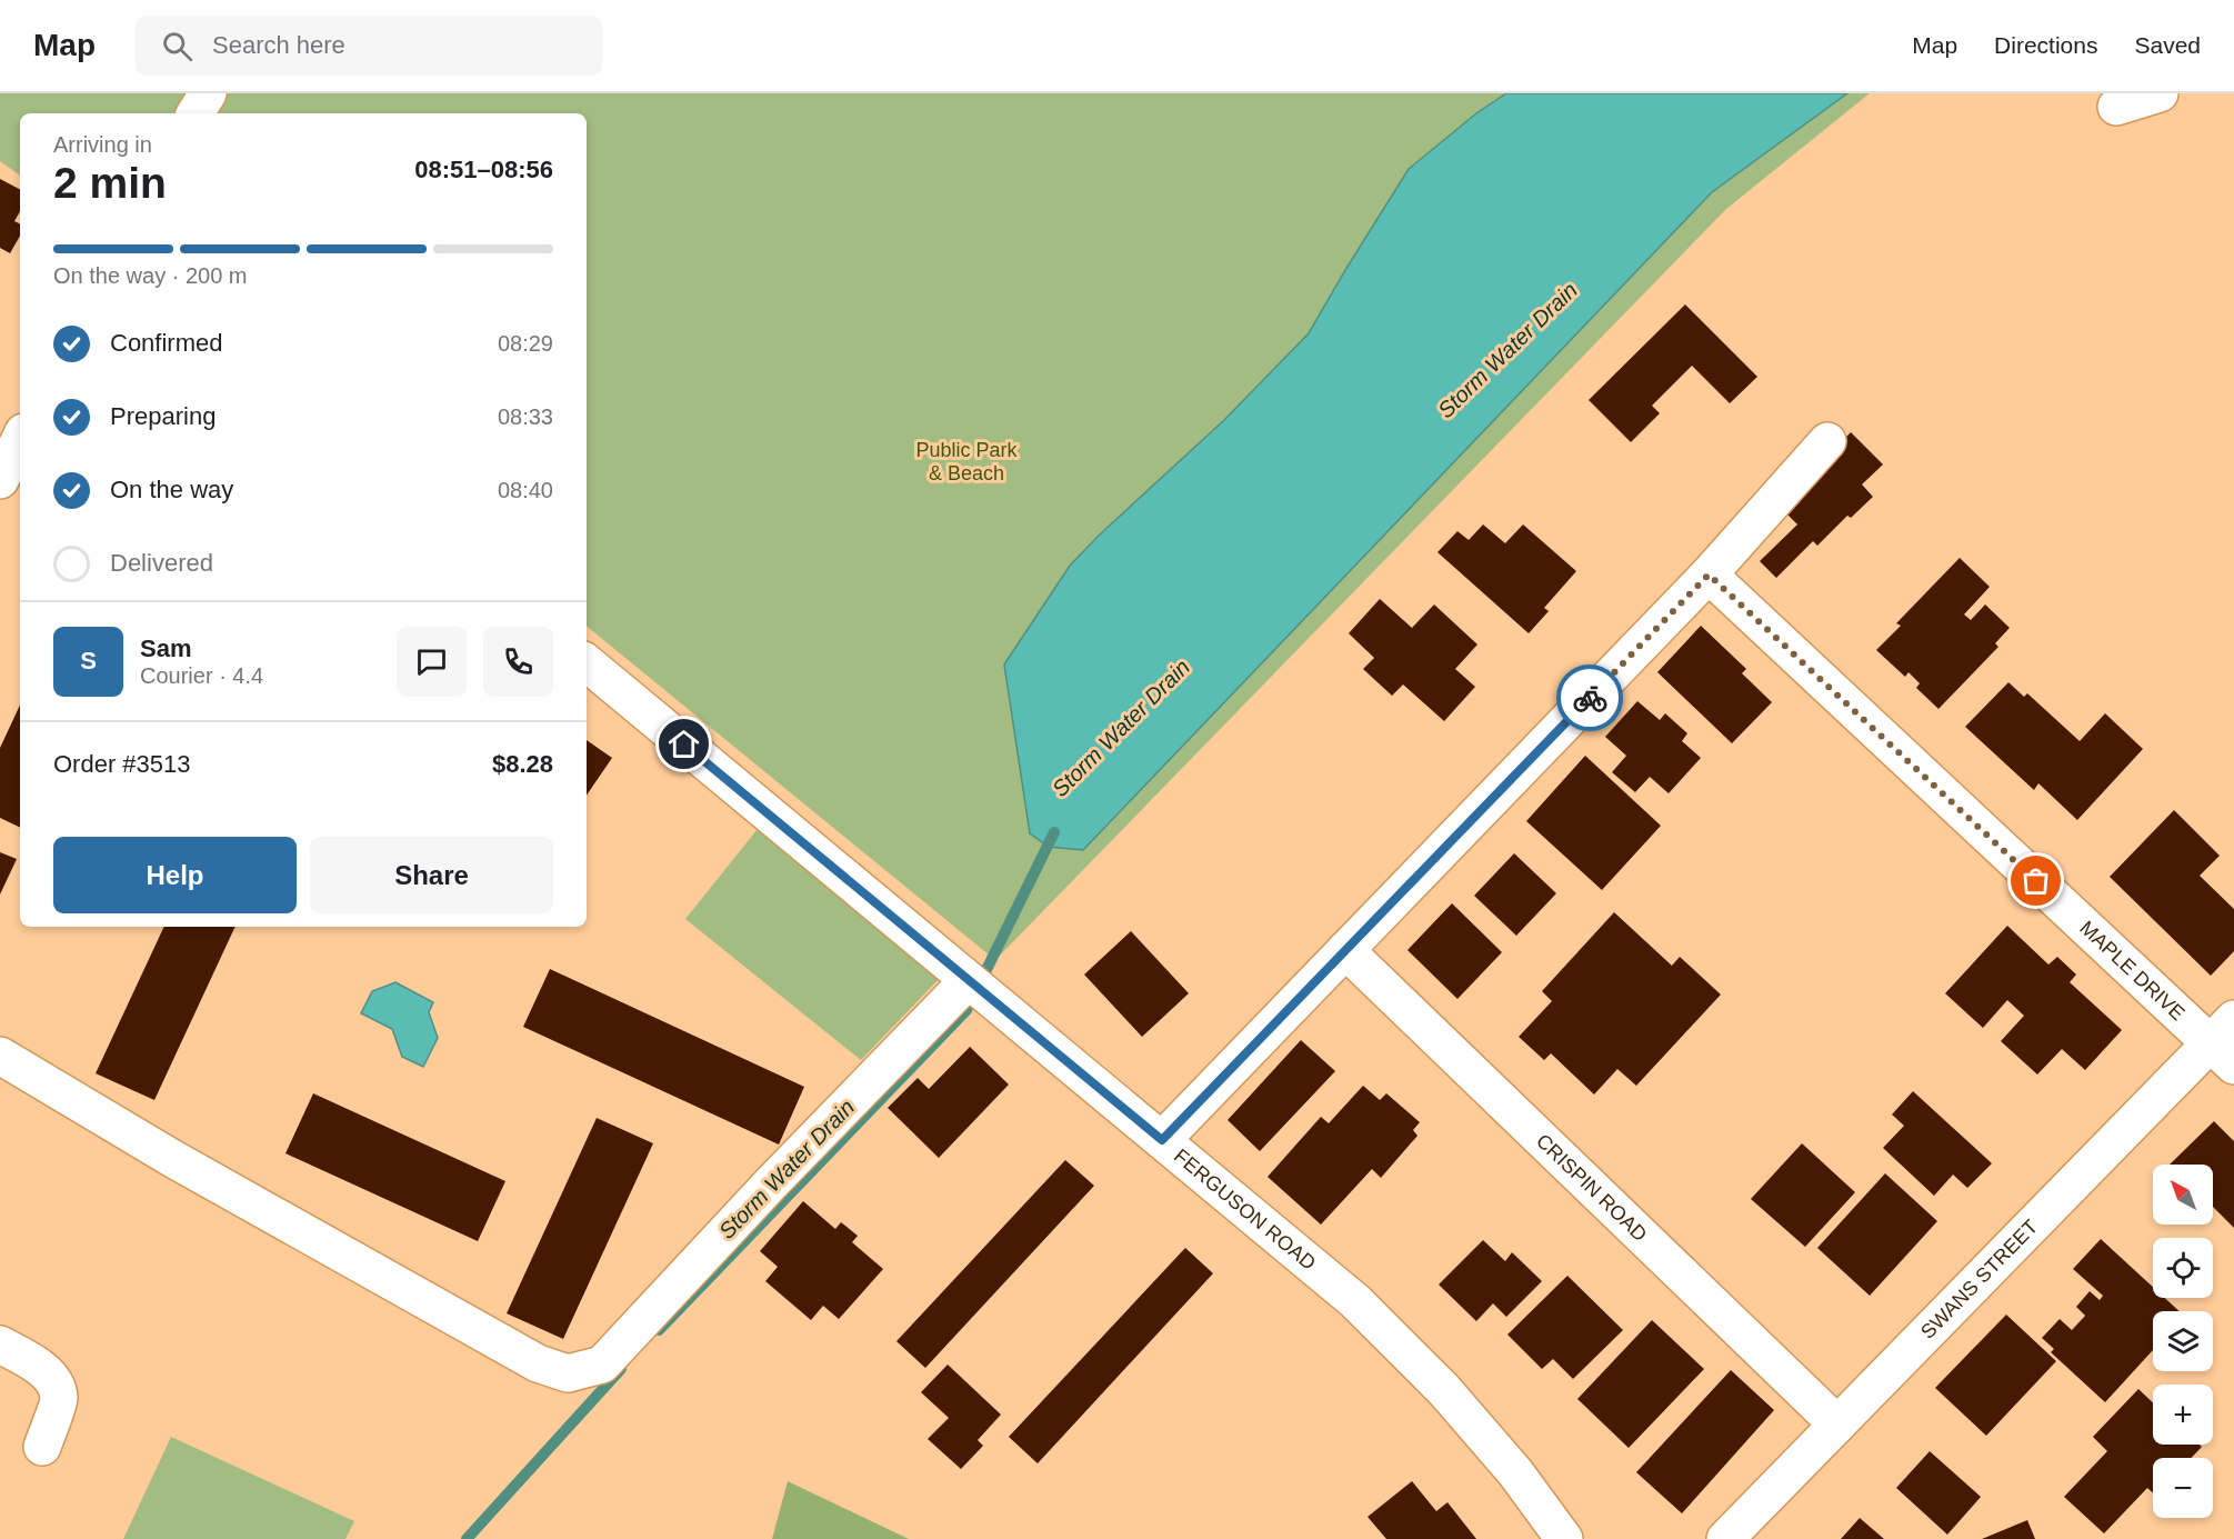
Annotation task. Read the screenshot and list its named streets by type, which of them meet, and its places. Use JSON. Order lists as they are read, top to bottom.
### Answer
{
  "streets": {
    "main road": [
      "MAPLE DRIVE",
      "CRISPIN ROAD",
      "FERGUSON ROAD",
      "SWANS STREET"
    ]
  },
  "crossings": [
    ["MAPLE DRIVE", "SWANS STREET"],
    ["CRISPIN ROAD", "SWANS STREET"]
  ],
  "water": ["Storm Water Drain"],
  "parks": ["Public Park & Beach"],
  "north": "top left",
  "page": {
    "header": "Map",
    "search": "Search here",
    "nav": ["Map", "Directions", "Saved"],
    "heading": ["2 min", "Arriving in", "08:51–08:56"],
    "panel": [
      "Sam",
      "Courier · 4.4",
      "Order #3513",
      "$8.28"
    ],
    "bar": "On the way · 200 m",
    "list": [
      ["Confirmed", "08:29"],
      ["Preparing", "08:33"],
      ["On the way", "08:40"],
      "Delivered"
    ],
    "round": "S",
    "buttons": ["Help", "Share"],
    "map_buttons": ["+", "−"]
  }
}
